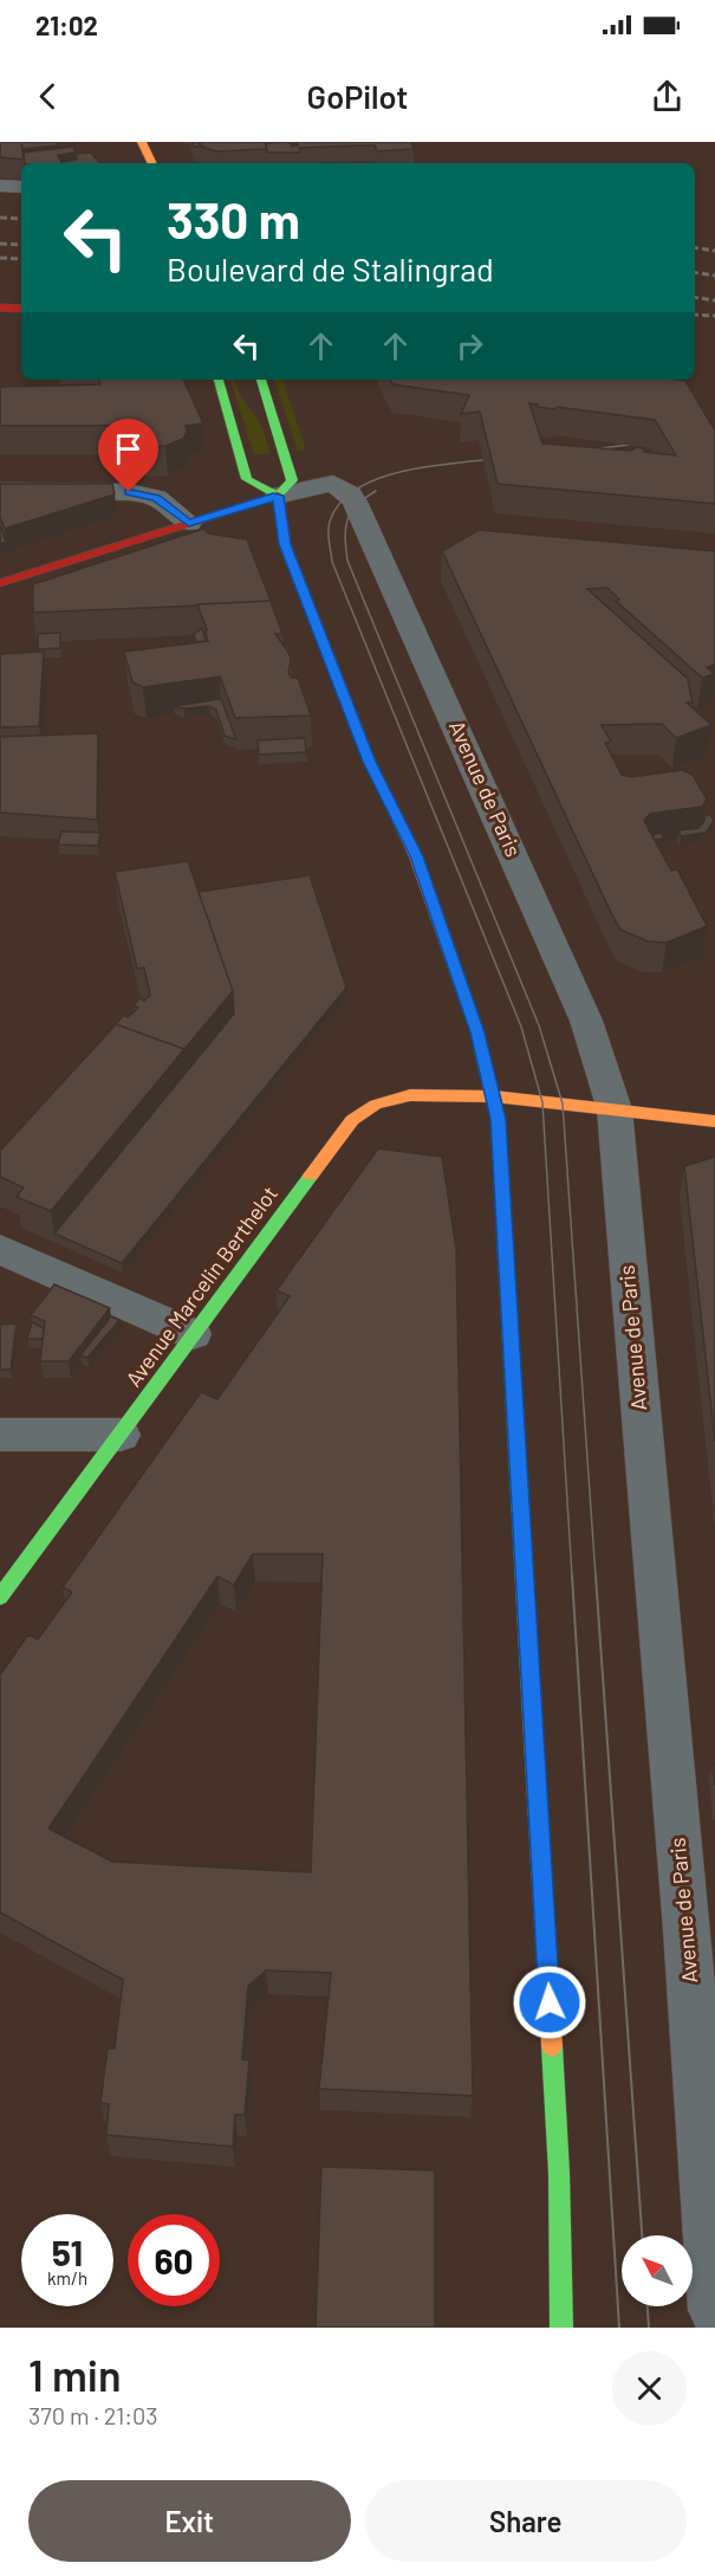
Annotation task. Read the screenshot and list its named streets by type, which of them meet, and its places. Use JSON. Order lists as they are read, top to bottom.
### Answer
{
  "streets": {
    "main road": ["Avenue Marcelin Berthelot"],
    "street": ["Avenue de Paris"]
  },
  "crossings": [
    ["Avenue de Paris", "Avenue Marcelin Berthelot"]
  ],
  "north": "top left",
  "page": {
    "status": "21:02",
    "header": "GoPilot",
    "turn": ["330 m", "Boulevard de Stalingrad"],
    "speed": "51 km/h",
    "limit": "60",
    "heading": ["1 min", "370 m · 21:03"],
    "buttons": ["Exit", "Share"]
  }
}
